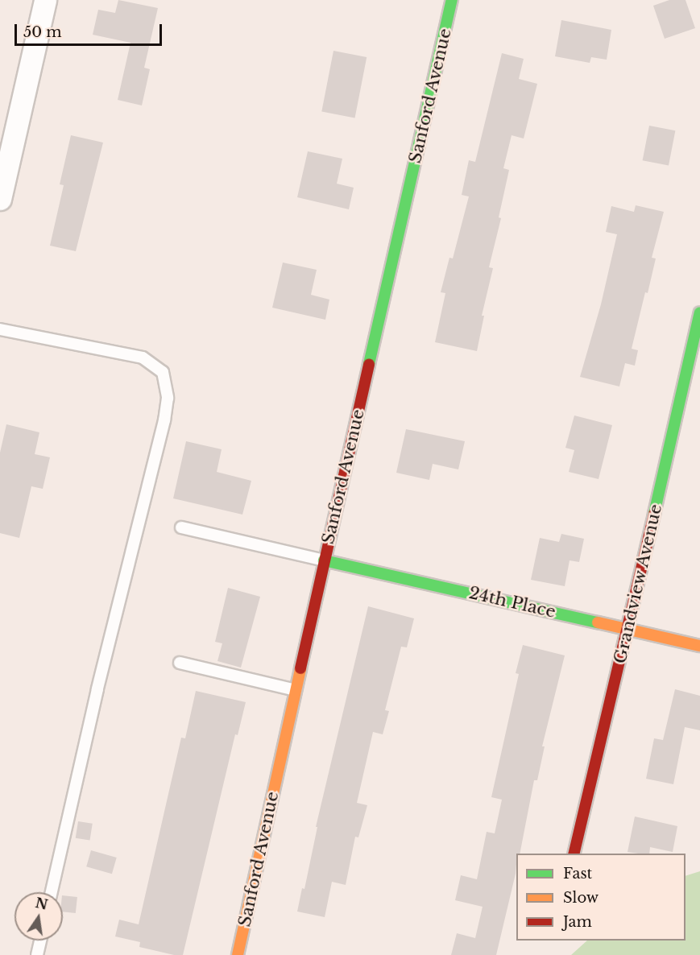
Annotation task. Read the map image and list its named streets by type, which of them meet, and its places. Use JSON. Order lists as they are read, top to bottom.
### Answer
{
  "streets": {
    "main road": ["Sanford Avenue", "Grandview Avenue", "24th Place"]
  },
  "crossings": [
    ["Sanford Avenue", "24th Place"],
    ["Grandview Avenue", "24th Place"]
  ],
  "legend": ["Fast", "Slow", "Jam"],
  "scale_bar": "50 m",
  "north": "top"
}
